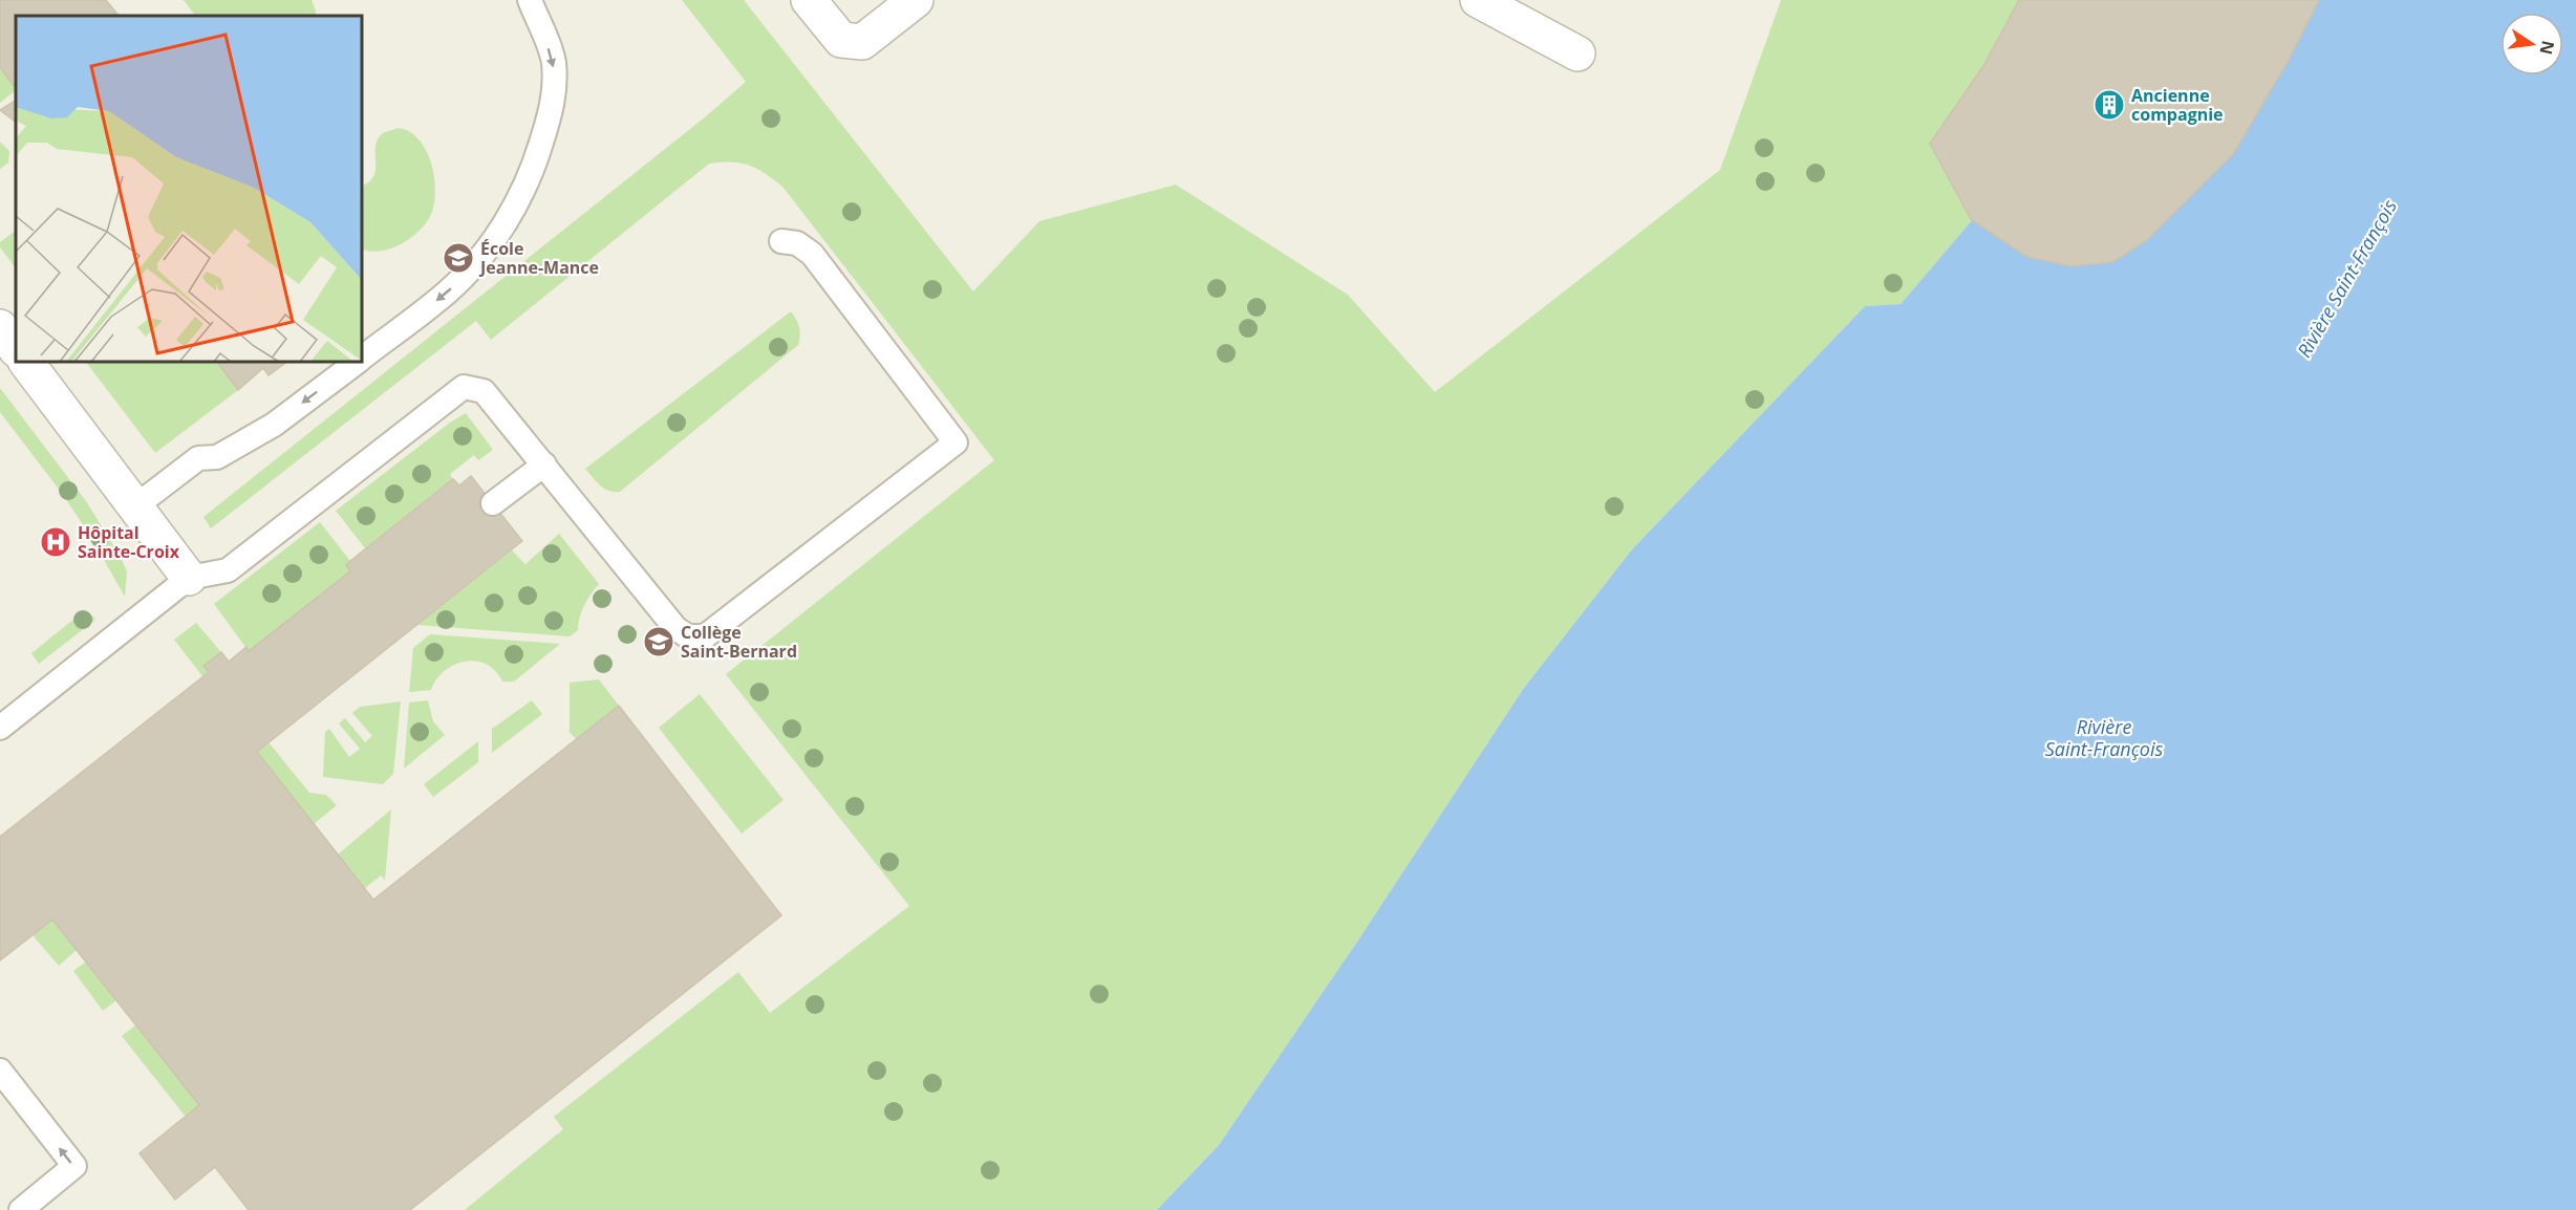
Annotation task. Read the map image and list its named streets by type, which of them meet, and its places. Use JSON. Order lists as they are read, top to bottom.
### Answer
{
  "water": ["Rivière Saint-François"],
  "places": {
    "building": ["Ancienne compagnie"],
    "school or university": ["École Jeanne-Mance", "Collège Saint-Bernard"],
    "hospital": ["Hôpital Sainte-Croix"]
  },
  "north": "right"
}
